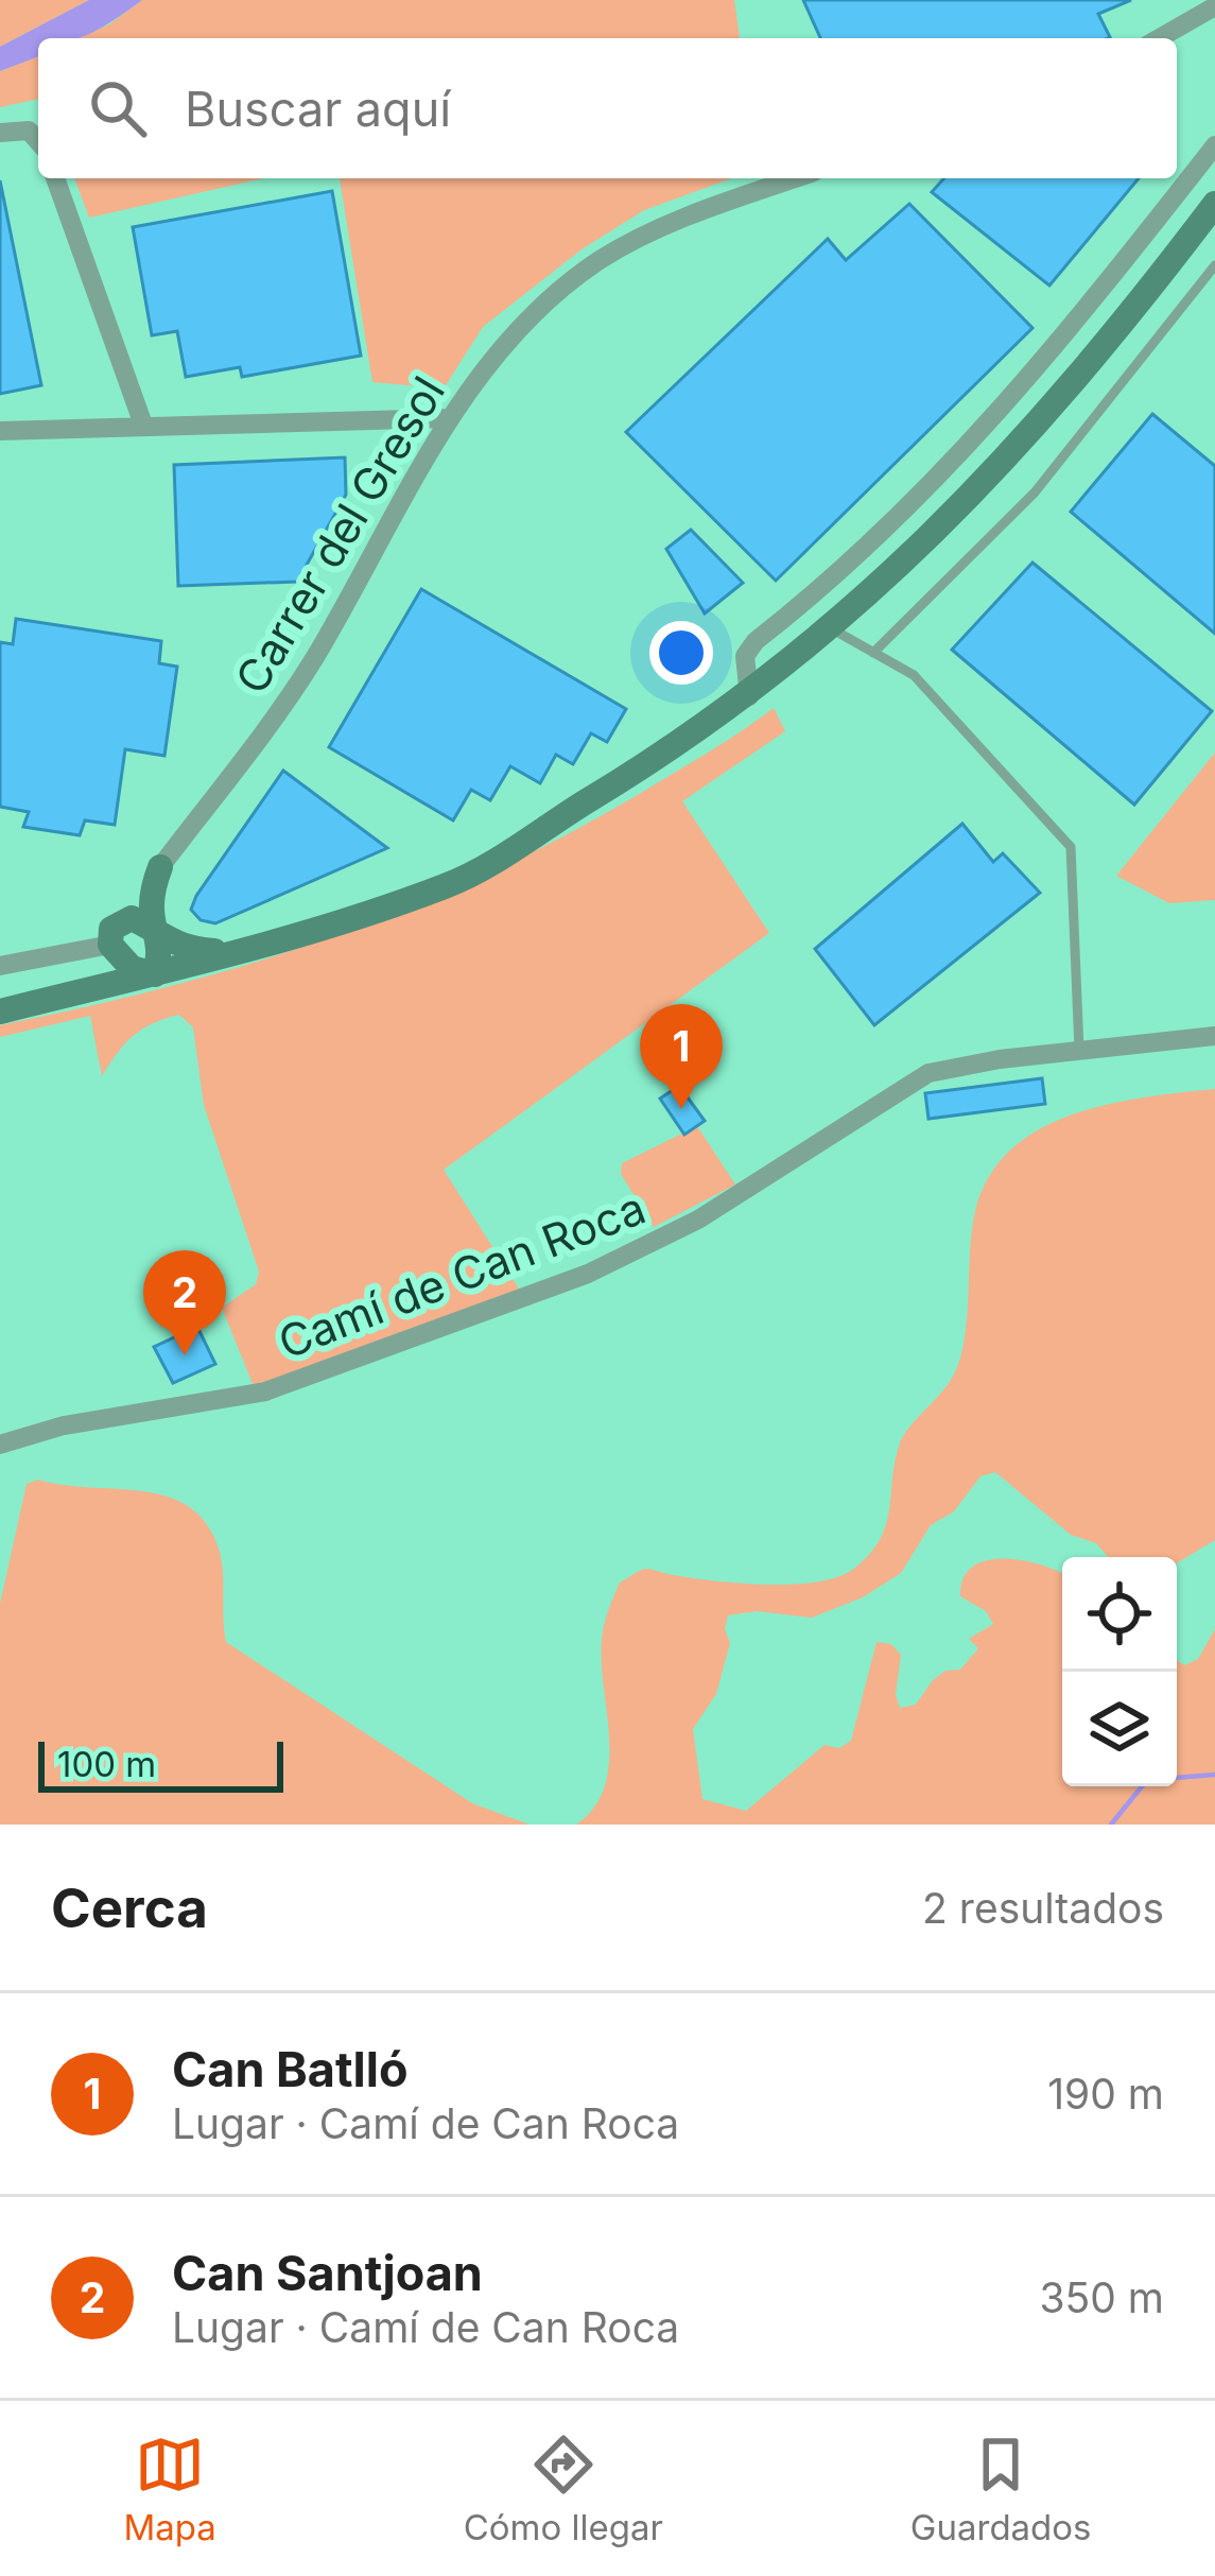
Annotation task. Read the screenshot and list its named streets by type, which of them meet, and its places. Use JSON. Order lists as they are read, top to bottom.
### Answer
{
  "streets": {
    "street": ["Carrer del Gresol", "Camí de Can Roca"]
  },
  "scale_bar": "100 m",
  "page": {
    "search": "Buscar aquí",
    "pins": ["1", "2"],
    "scale": "100 m",
    "heading": ["Cerca", "2 resultados"],
    "list": [
      {
        "mark": "1",
        "name": "Can Batlló",
        "note": "Lugar · Camí de Can Roca",
        "value": "190 m"
      },
      {
        "mark": "2",
        "name": "Can Santjoan",
        "note": "Lugar · Camí de Can Roca",
        "value": "350 m"
      }
    ],
    "nav": ["Mapa", "Cómo llegar", "Guardados"]
  }
}
